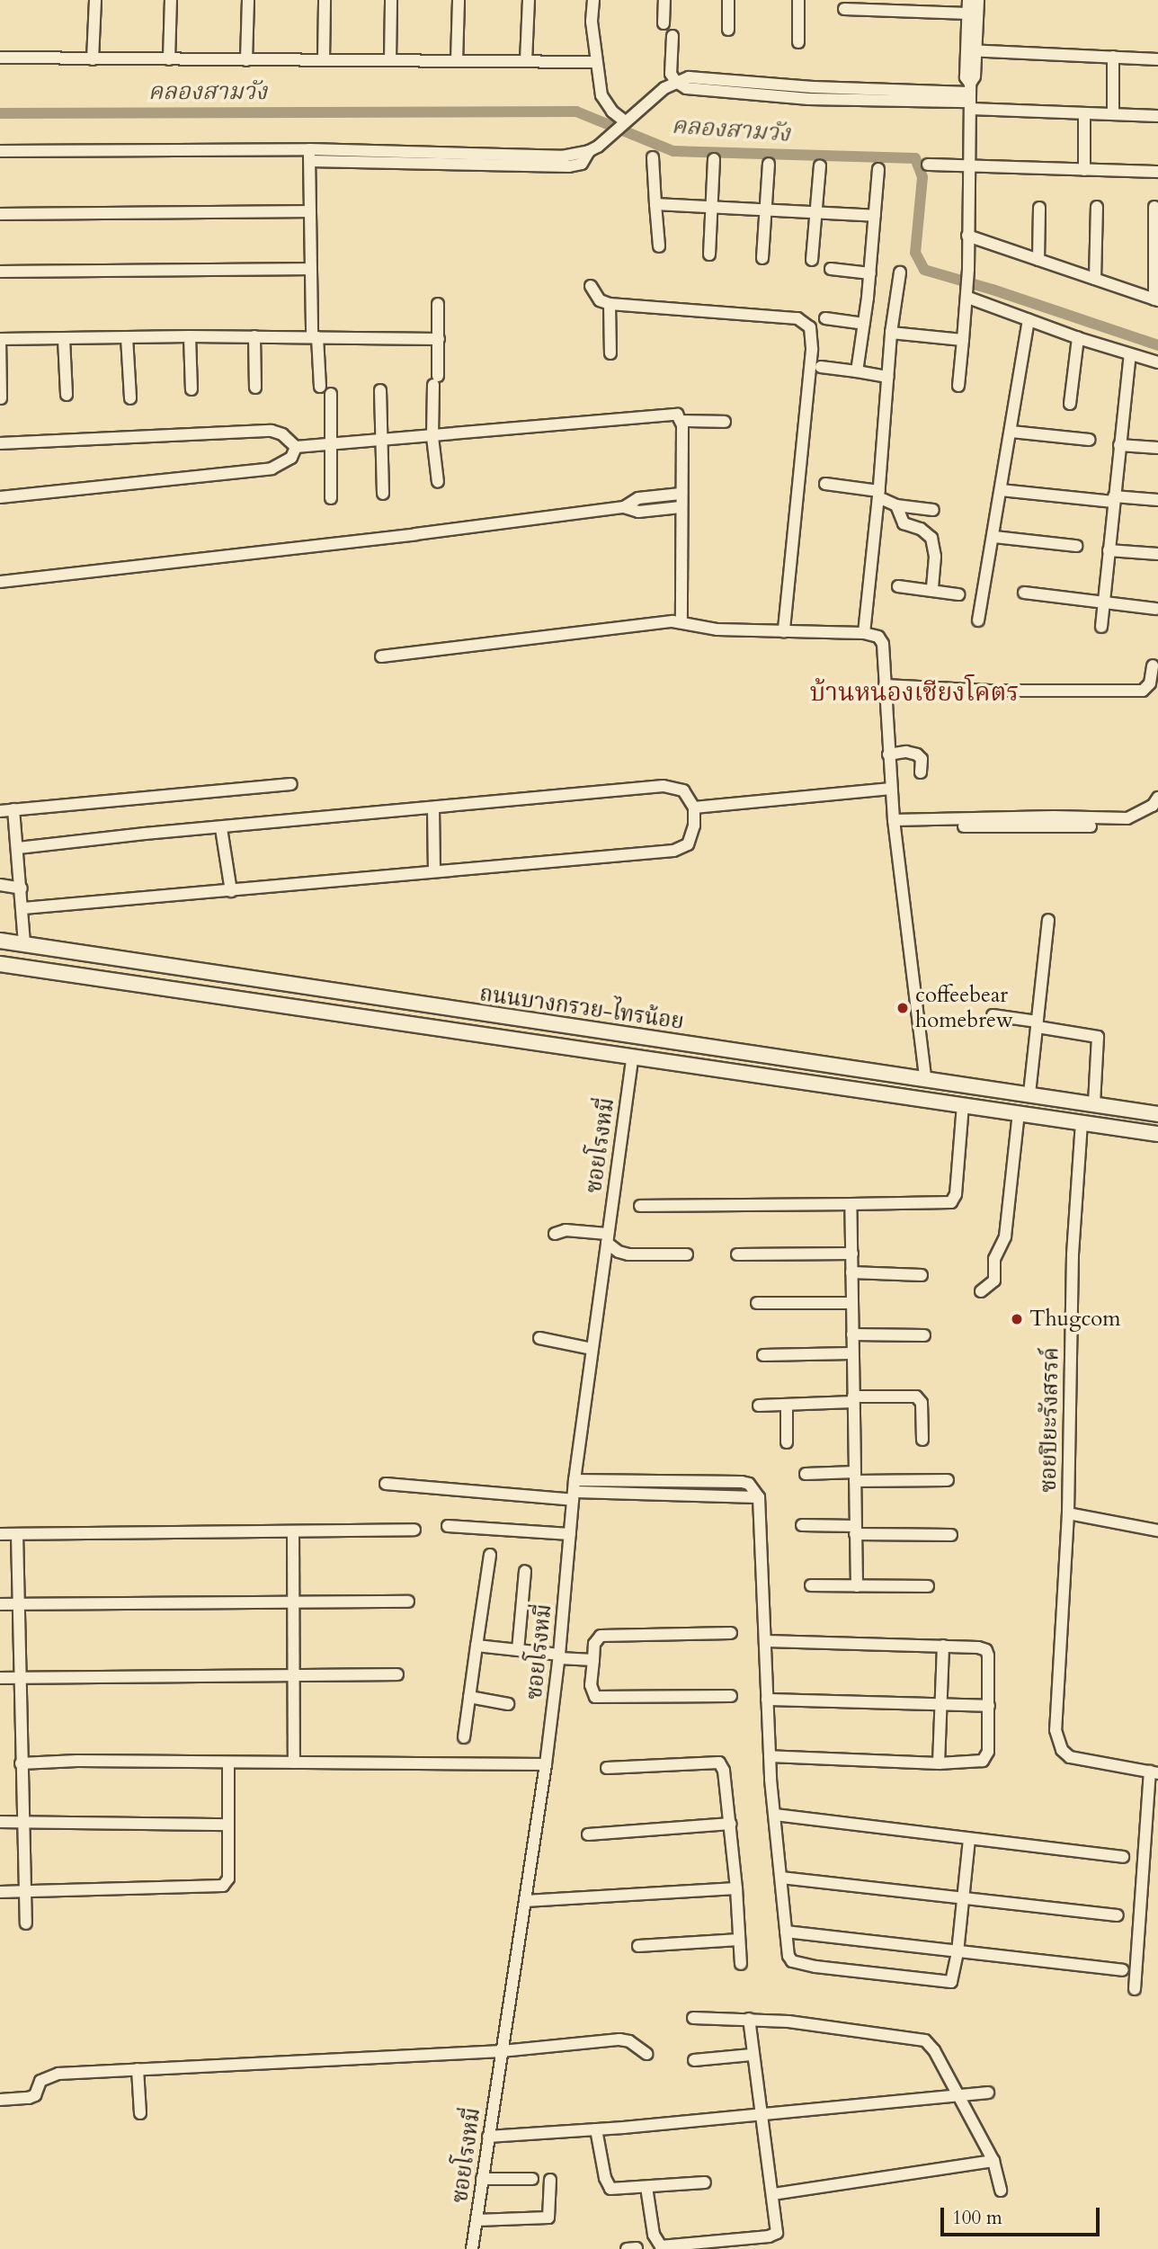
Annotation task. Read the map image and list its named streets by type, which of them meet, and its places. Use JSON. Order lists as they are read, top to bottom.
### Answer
{
  "streets": {
    "main road": ["ถนนบางกรวย-ไทรน้อย"],
    "street": ["ซอยโรงหมี่", "ซอยปิยะรังสรรค์"]
  },
  "crossings": [
    ["ถนนบางกรวย-ไทรน้อย", "ซอยโรงหมี่"],
    ["ถนนบางกรวย-ไทรน้อย", "ซอยปิยะรังสรรค์"]
  ],
  "districts": ["บ้านหนองเชียงโคตร"],
  "water": ["คลองสามวัง"],
  "places": ["coffeebear homebrew", "Thugcom"],
  "scale_bar": "100 m"
}
